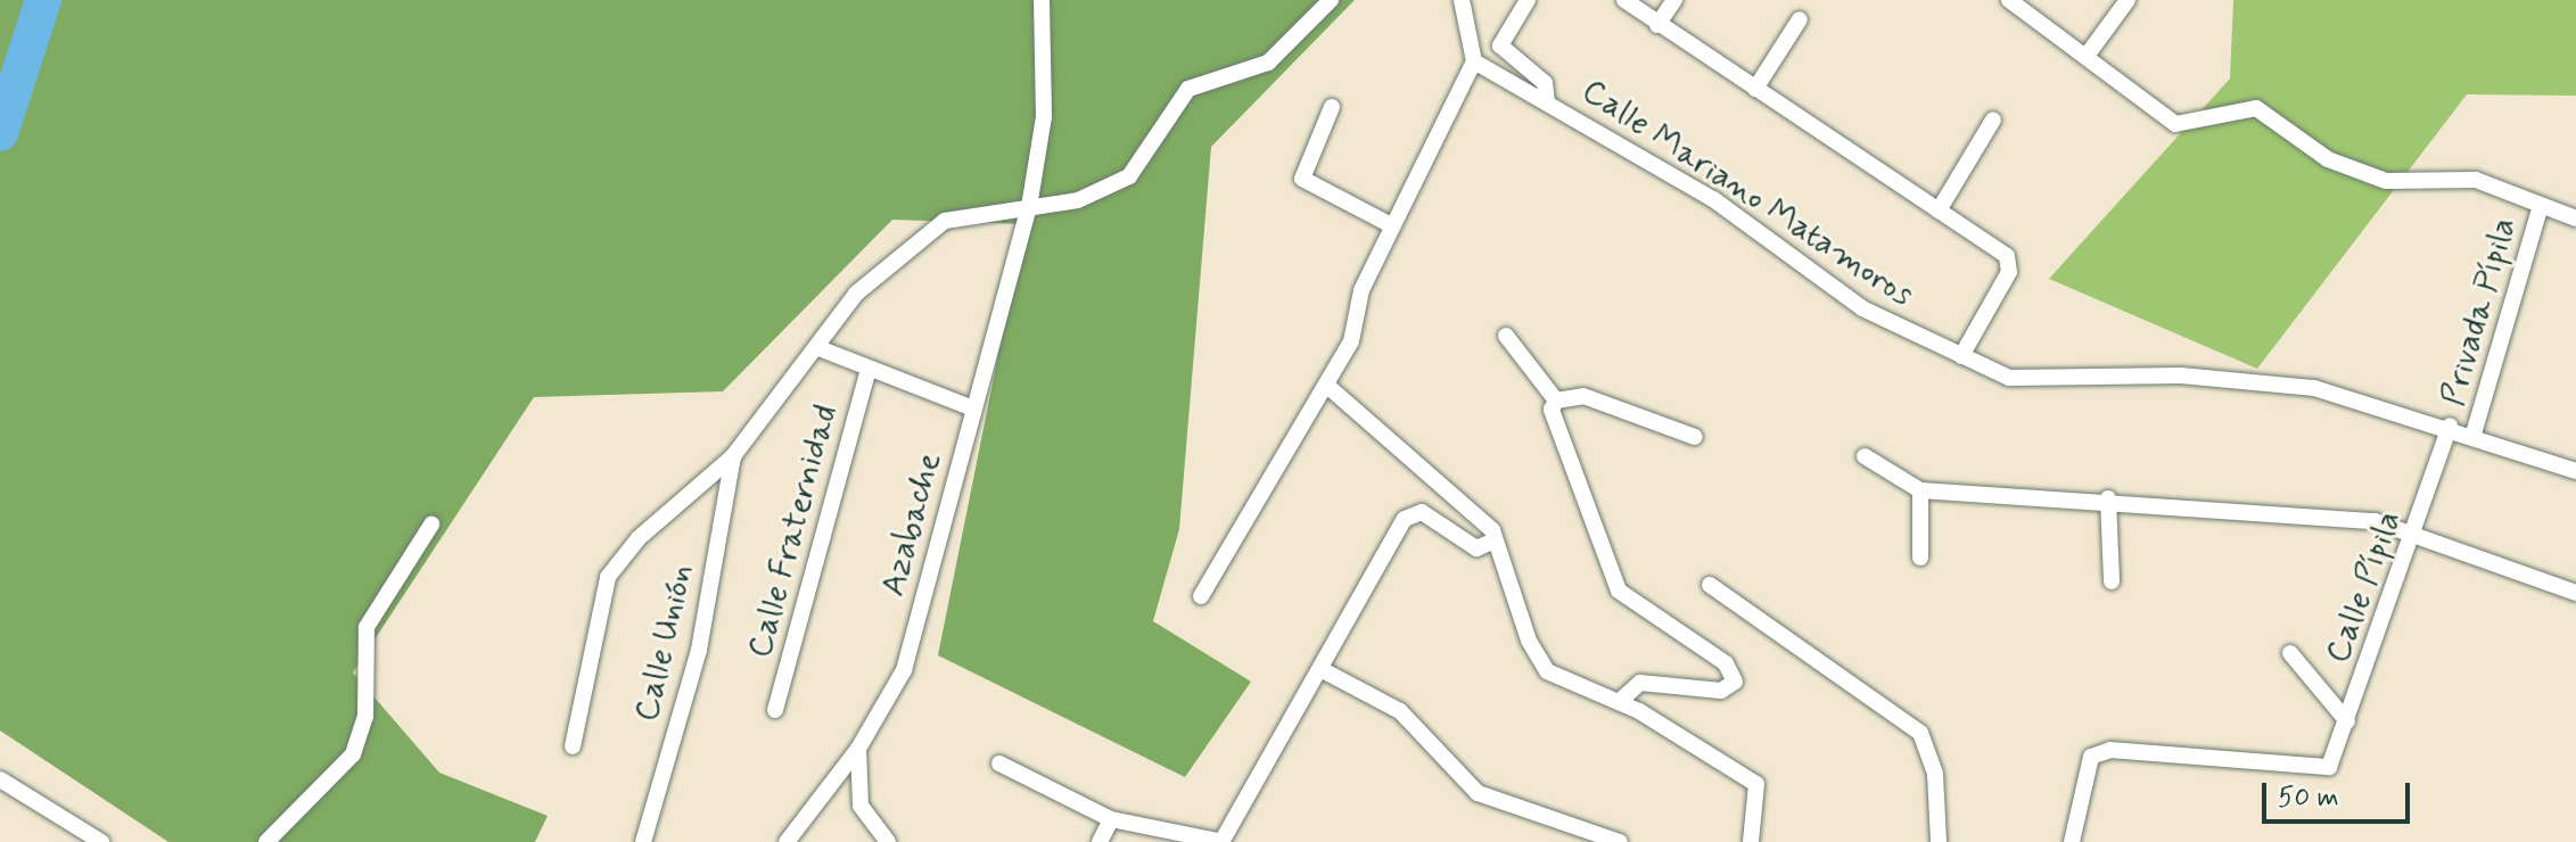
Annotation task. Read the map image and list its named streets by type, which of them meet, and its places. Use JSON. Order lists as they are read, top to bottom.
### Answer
{
  "streets": {
    "street": [
      "Calle Mariano Matamoros",
      "Privada Pípila",
      "Azabache",
      "Calle Fraternidad",
      "Calle Pípila",
      "Calle Unión"
    ]
  },
  "crossings": [
    ["Calle Mariano Matamoros", "Privada Pípila"],
    ["Calle Mariano Matamoros", "Calle Pípila"]
  ],
  "scale_bar": "50 m"
}
